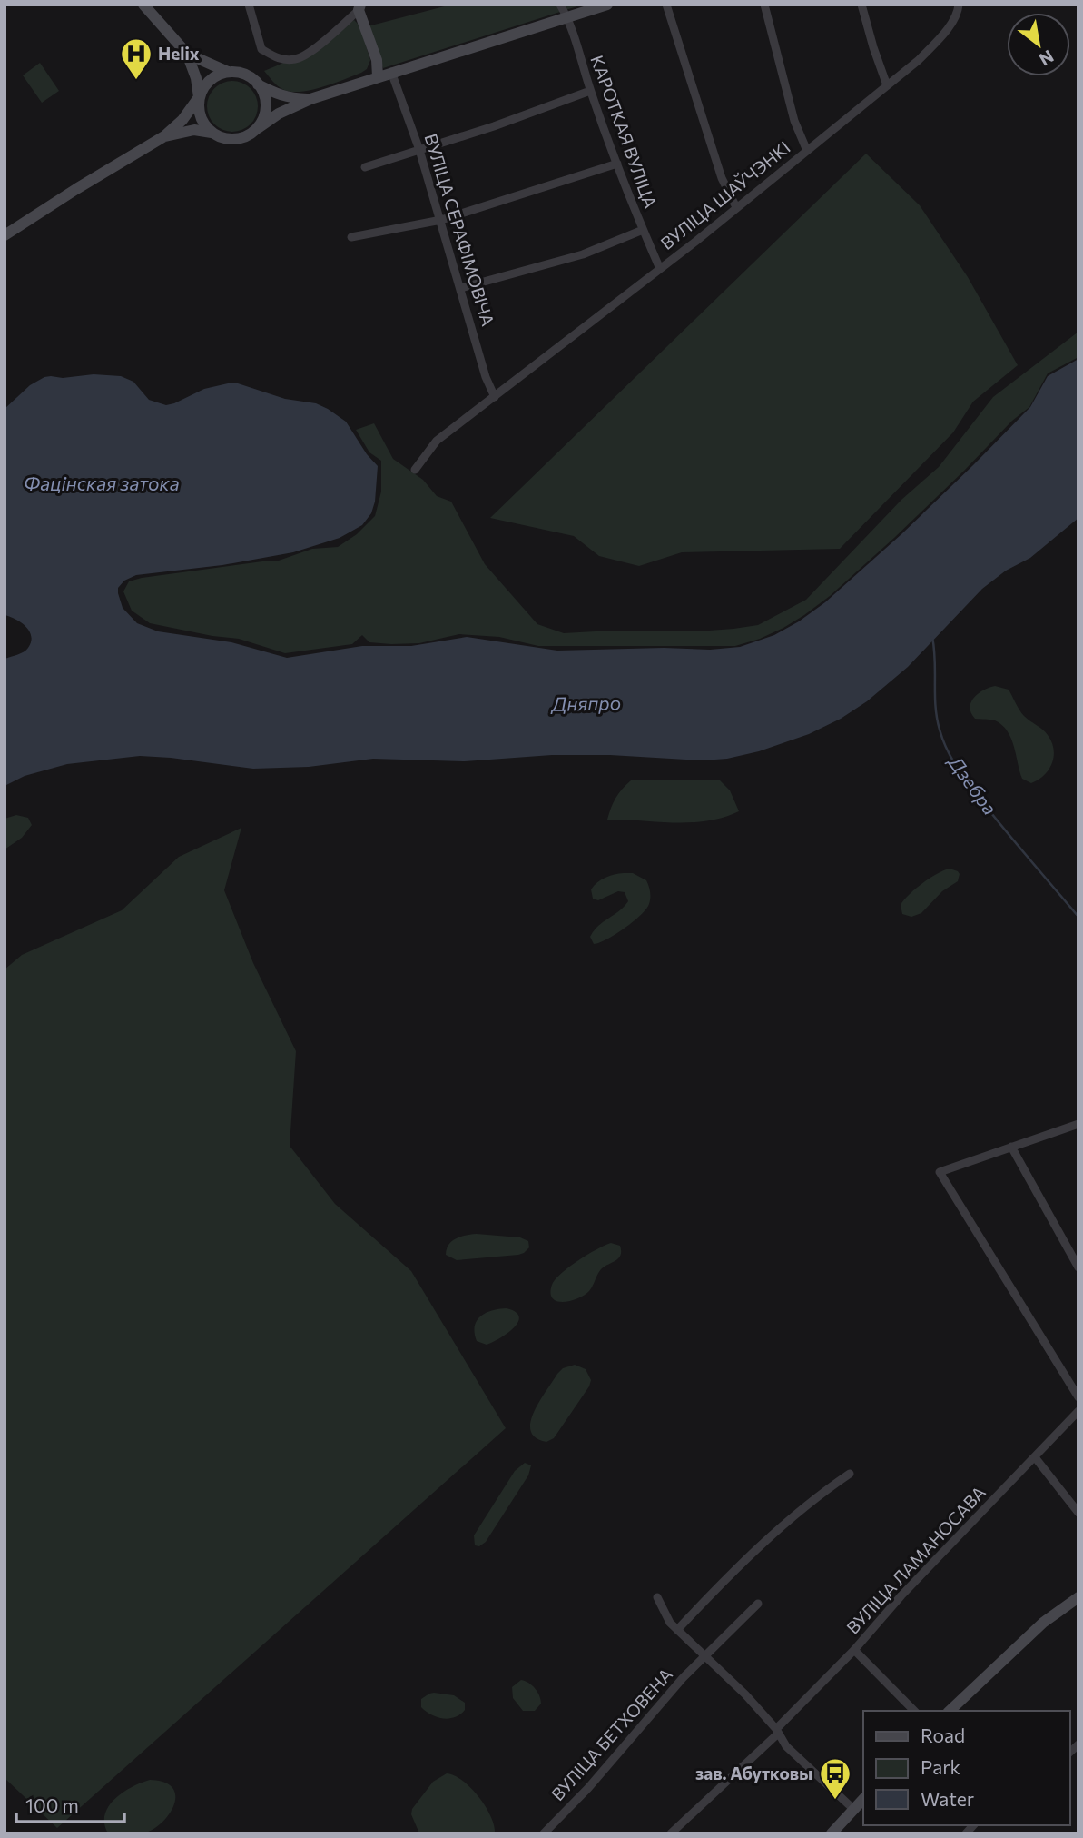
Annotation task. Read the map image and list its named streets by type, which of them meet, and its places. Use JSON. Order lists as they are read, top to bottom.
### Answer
{
  "streets": {
    "street": [
      "КАРОТКАЯ ВУЛІЦА",
      "ВУЛІЦА ШАЎЧЭНКІ",
      "ВУЛІЦА СЕРАФІМОВІЧА",
      "ВУЛІЦА ЛАМАНОСАВА",
      "ВУЛІЦА БЕТХОВЕНА"
    ]
  },
  "crossings": [
    ["КАРОТКАЯ ВУЛІЦА", "ВУЛІЦА ШАЎЧЭНКІ"],
    ["ВУЛІЦА ШАЎЧЭНКІ", "ВУЛІЦА СЕРАФІМОВІЧА"]
  ],
  "water": ["Фацінская затока", "Дняпро", "Дзебра"],
  "places": {
    "hospital": ["Helix"],
    "bus stop": ["зав. Абутковы"]
  },
  "legend": ["Road", "Park", "Water"],
  "scale_bar": "100 m",
  "north": "bottom right"
}
